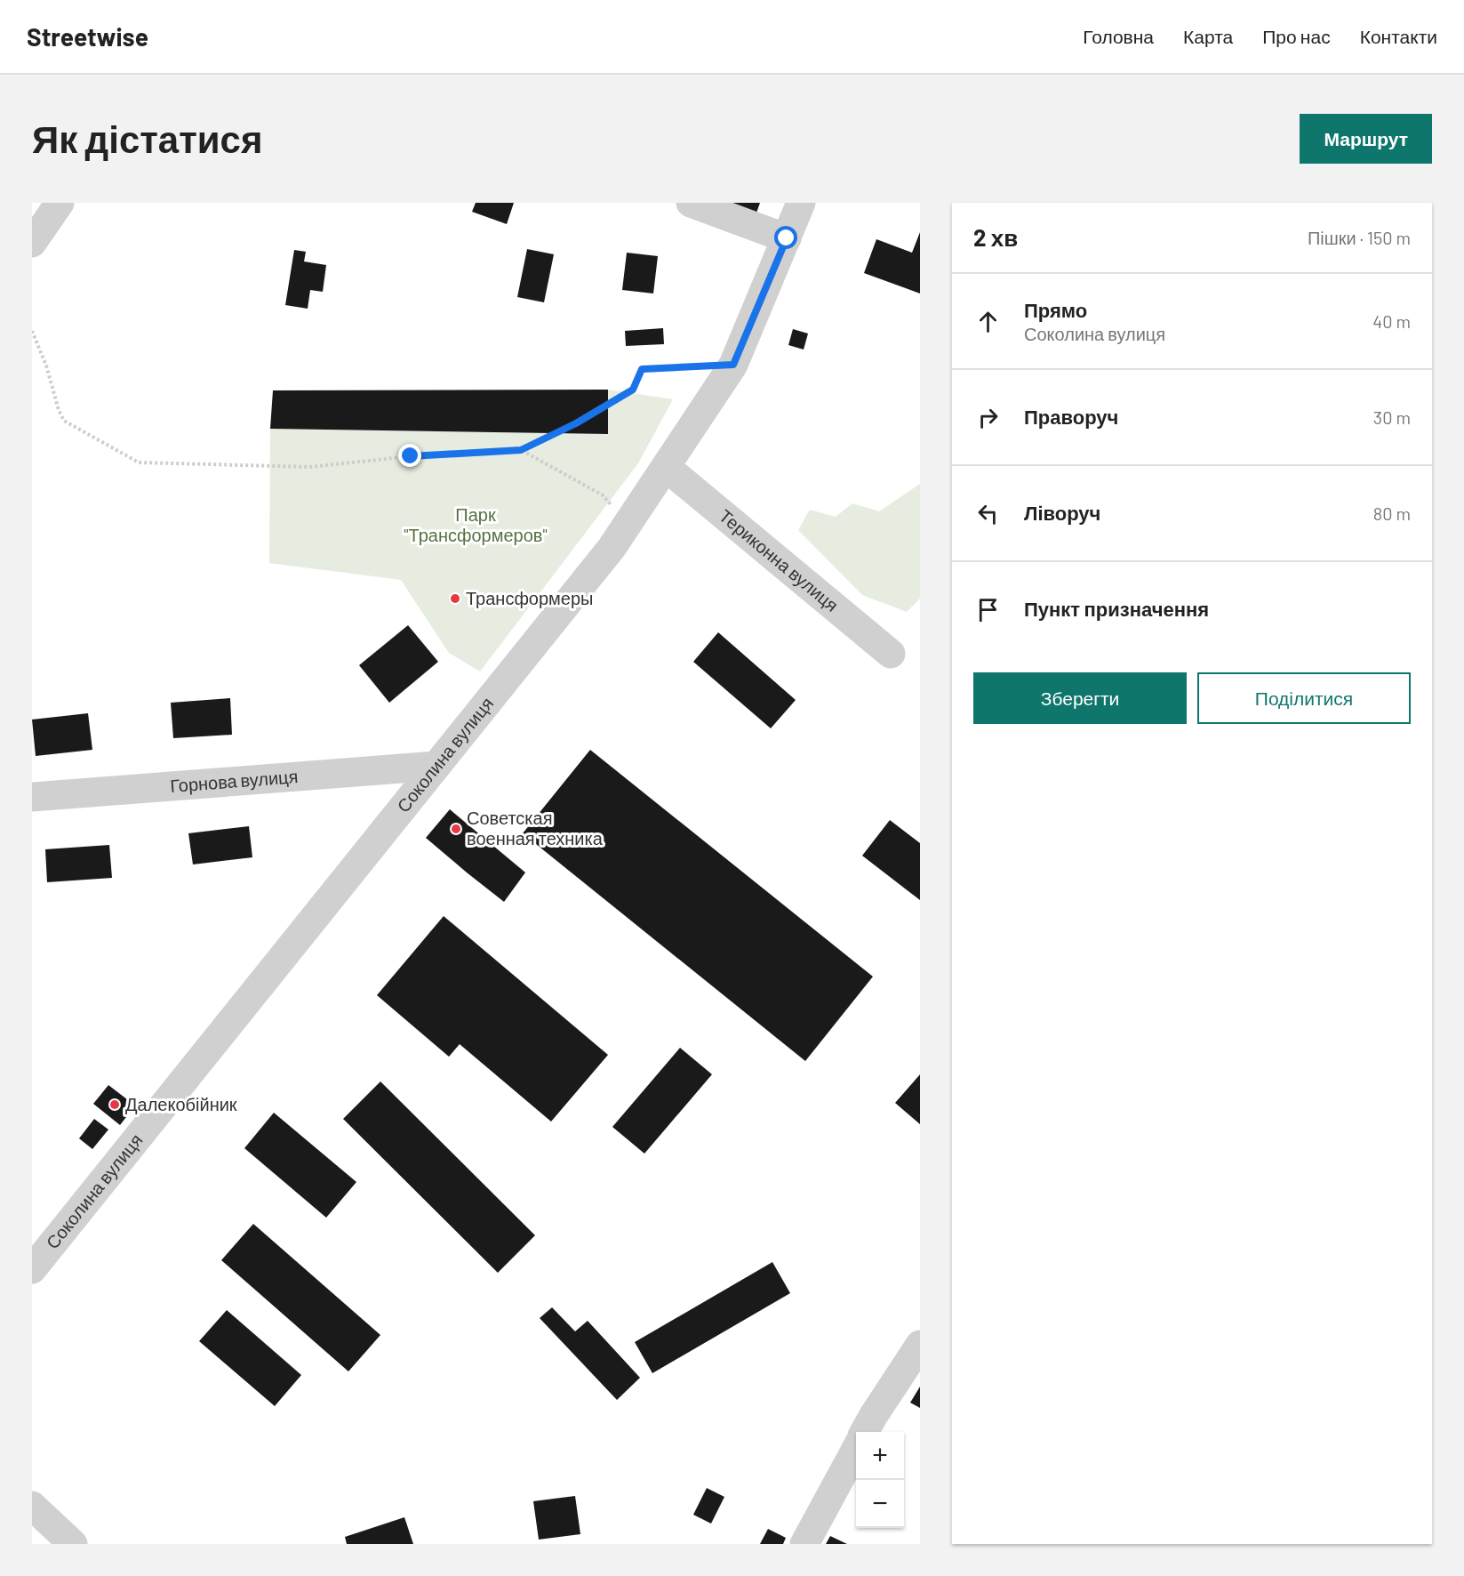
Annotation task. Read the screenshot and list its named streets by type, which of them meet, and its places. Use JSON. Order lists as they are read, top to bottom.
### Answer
{
  "streets": {
    "street": ["Териконна вулиця", "Соколина вулиця", "Горнова вулиця"]
  },
  "crossings": [
    ["Териконна вулиця", "Соколина вулиця"],
    ["Соколина вулиця", "Горнова вулиця"]
  ],
  "parks": ["Парк \"Трансформеров\""],
  "places": ["Трансформеры", "Советская военная техника", "Далекобійник"],
  "page": {
    "header": "Streetwise",
    "nav": [
      "Головна",
      "Карта",
      "Про нас",
      "Контакти"
    ],
    "buttons": [
      "Маршрут",
      ["Зберегти", "Поділитися"]
    ],
    "title": "Як дістатися",
    "heading": ["2 хв", "Пішки · 150 m"],
    "list": [
      ["Прямо", "Соколина вулиця", "40 m"],
      ["Праворуч", "30 m"],
      ["Ліворуч", "80 m"],
      "Пункт призначення"
    ],
    "map_buttons": ["+", "−"]
  }
}
